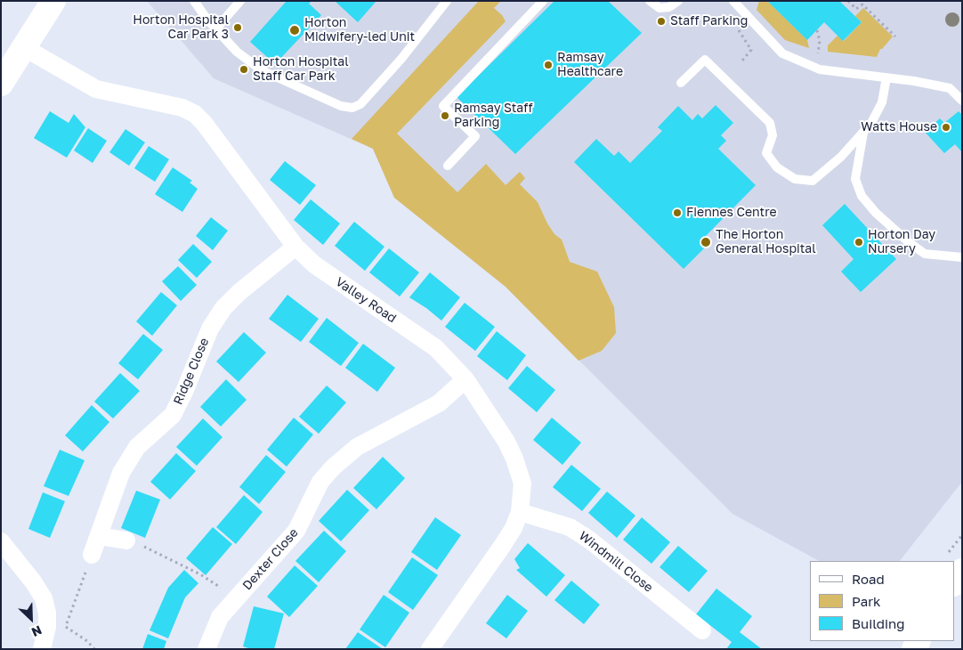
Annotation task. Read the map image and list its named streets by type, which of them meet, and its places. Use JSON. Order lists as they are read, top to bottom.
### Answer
{
  "streets": {
    "street": [
      "Valley Road",
      "Ridge Close",
      "Dexter Close",
      "Windmill Close"
    ]
  },
  "crossings": [
    ["Valley Road", "Ridge Close"],
    ["Valley Road", "Dexter Close"],
    ["Valley Road", "Windmill Close"]
  ],
  "places": [
    "Staff Parking",
    "Horton Hospital Car Park 3",
    "Horton Midwifery-led Unit",
    "Ramsay Healthcare",
    "Horton Hospital Staff Car Park",
    "Ramsay Staff Parking",
    "Watts House",
    "Fiennes Centre",
    "The Horton General Hospital",
    "Horton Day Nursery"
  ],
  "legend": ["Road", "Park", "Building"],
  "north": "bottom right"
}
